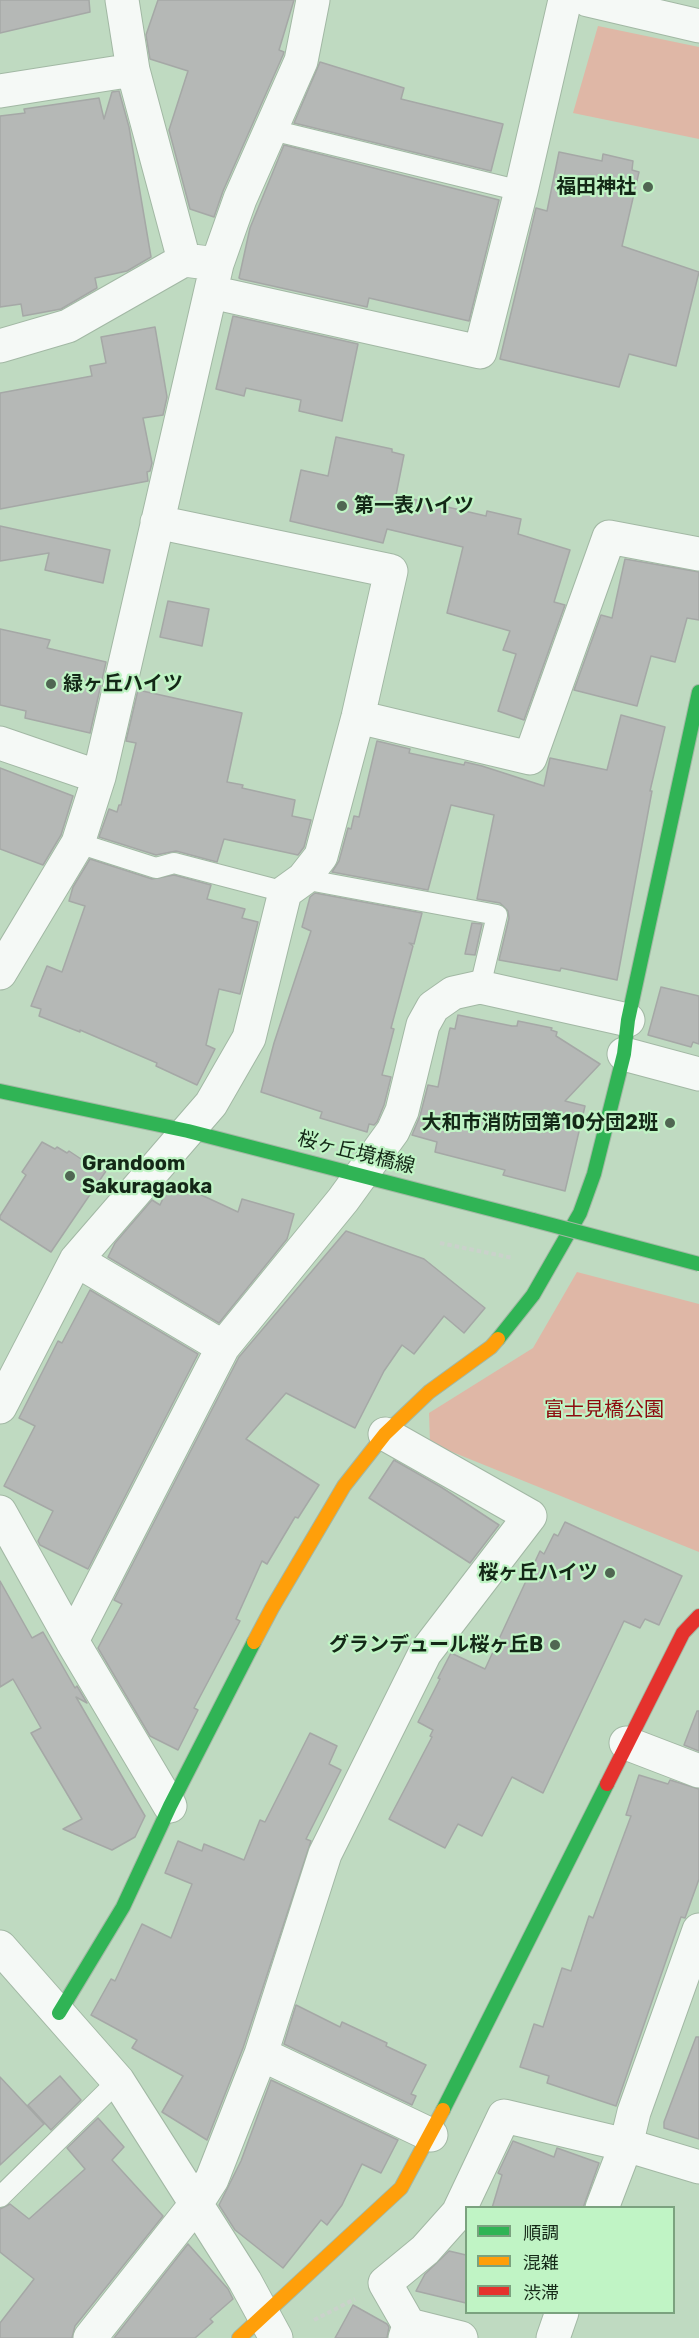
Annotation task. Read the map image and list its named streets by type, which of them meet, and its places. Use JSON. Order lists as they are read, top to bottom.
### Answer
{
  "streets": {
    "street": ["桜ヶ丘境橋線"]
  },
  "parks": ["富士見橋公園"],
  "places": [
    "福田神社",
    "第一表ハイツ",
    "緑ヶ丘ハイツ",
    "大和市消防団第10分団2班",
    "Grandoom Sakuragaoka",
    "桜ヶ丘ハイツ",
    "グランデュール桜ヶ丘B"
  ],
  "legend": ["順調", "混雑", "渋滞"]
}
